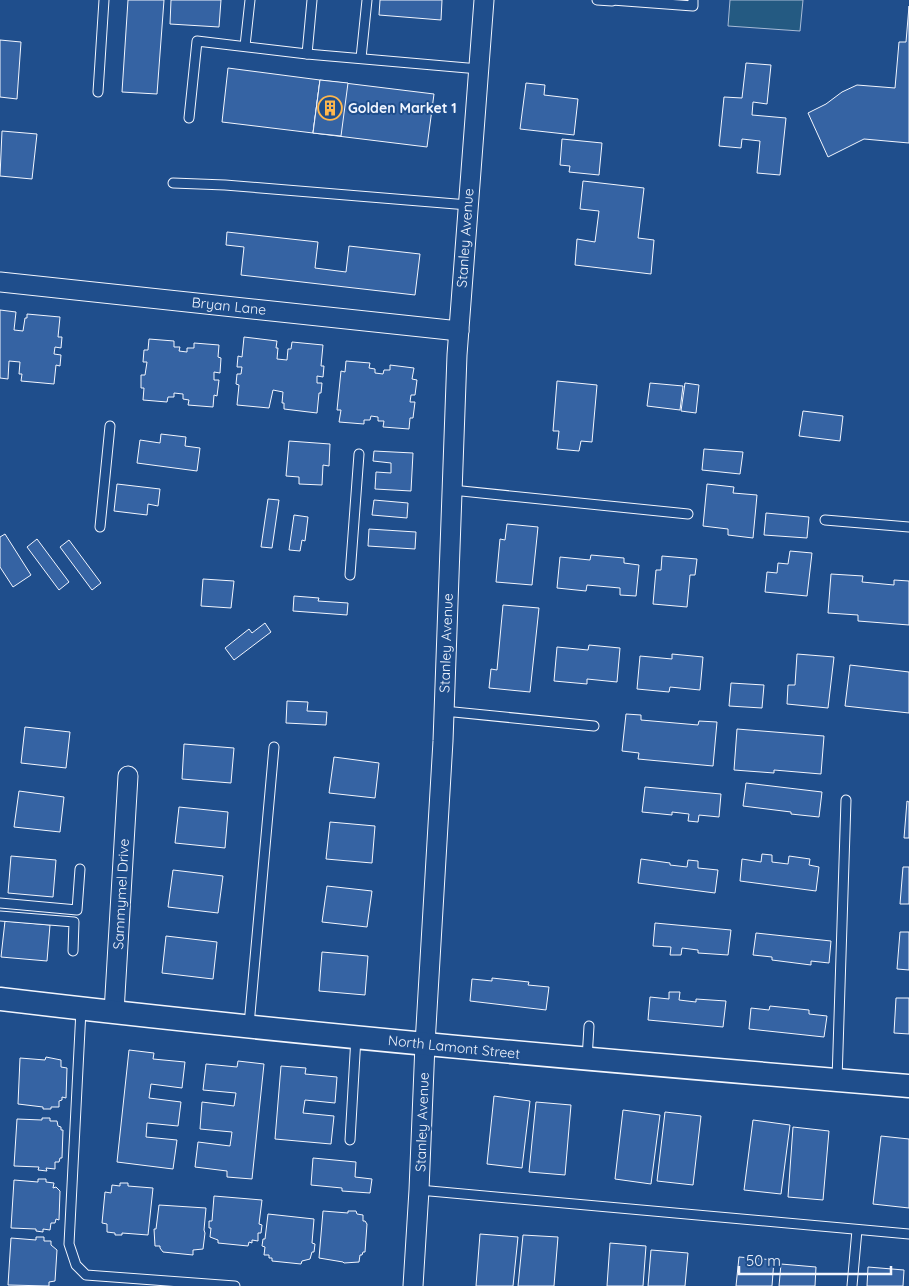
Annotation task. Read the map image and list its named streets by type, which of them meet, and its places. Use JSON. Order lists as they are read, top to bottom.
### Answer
{
  "streets": {
    "street": [
      "Stanley Avenue",
      "Bryan Lane",
      "Sammymel Drive",
      "North Lamont Street"
    ]
  },
  "crossings": [
    ["Stanley Avenue", "Bryan Lane"],
    ["Stanley Avenue", "North Lamont Street"],
    ["Sammymel Drive", "North Lamont Street"]
  ],
  "places": {
    "building": ["Golden Market 1"]
  },
  "scale_bar": "50 m"
}
